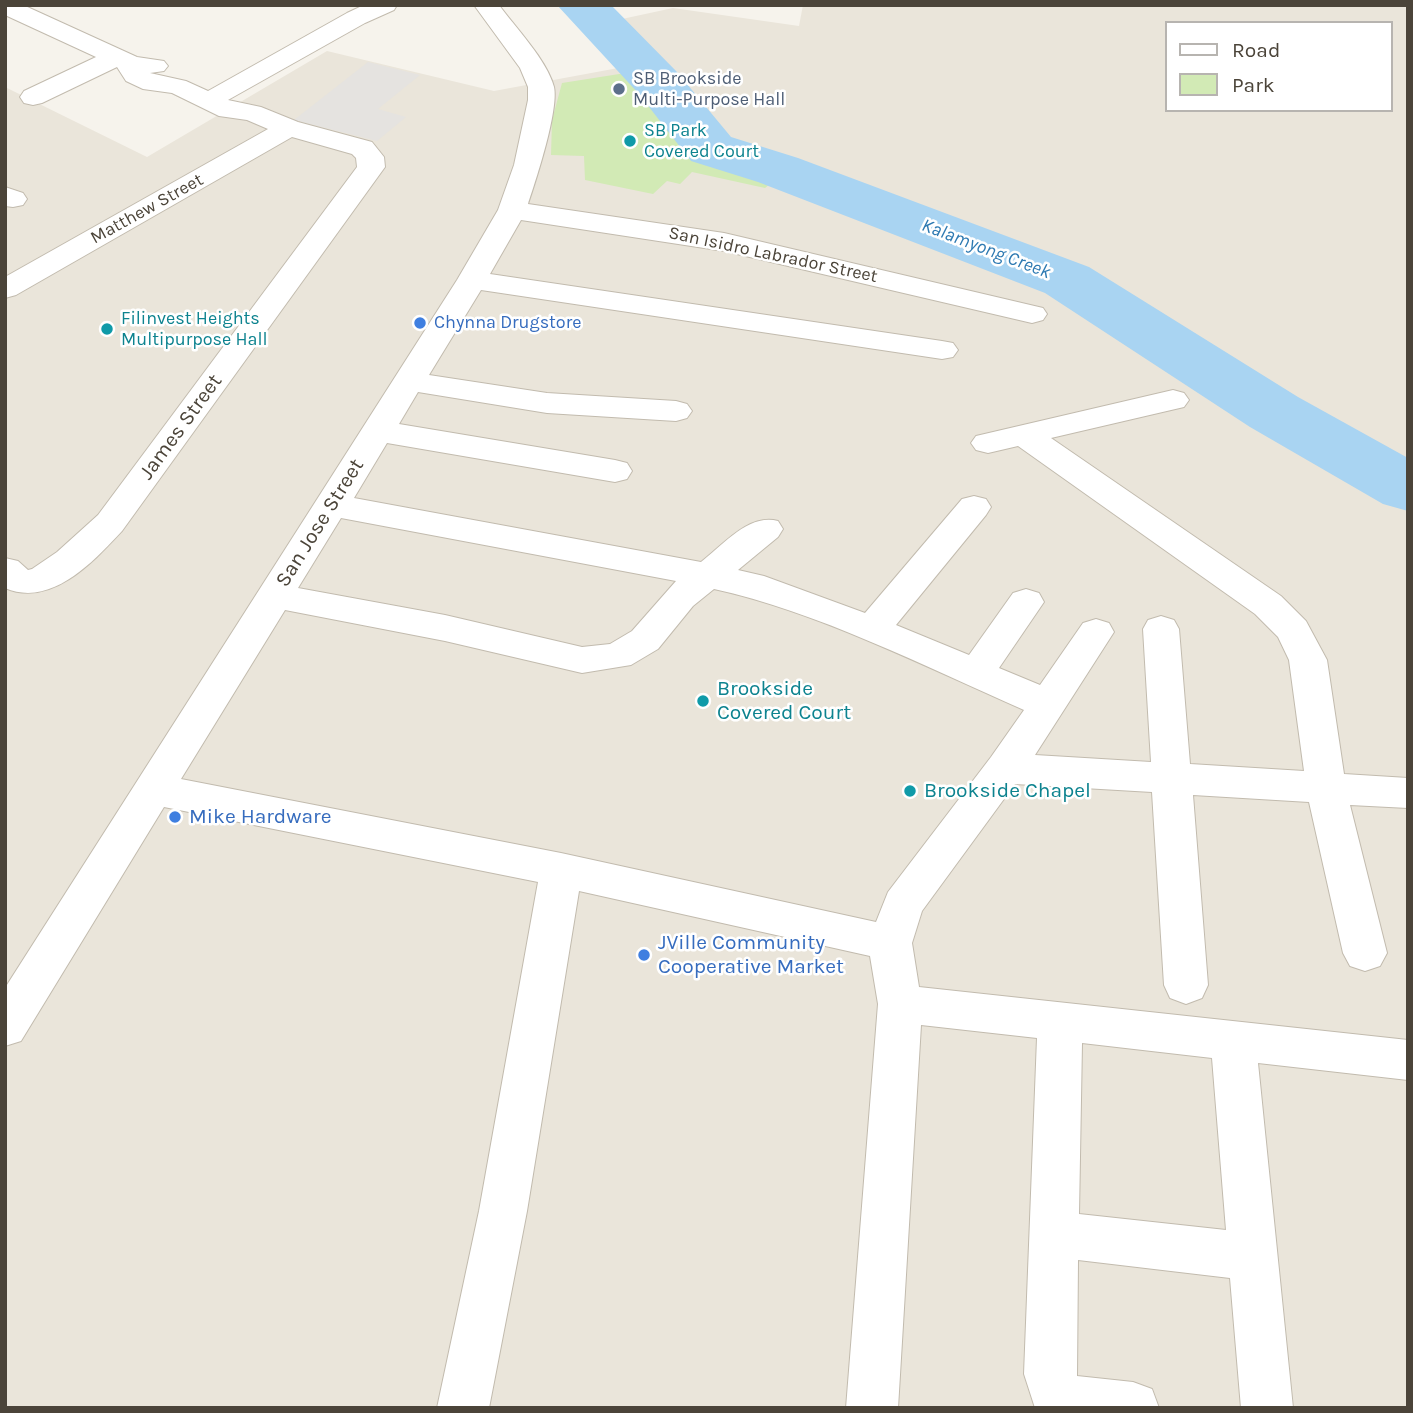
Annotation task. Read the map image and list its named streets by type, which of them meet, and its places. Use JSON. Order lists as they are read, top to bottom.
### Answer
{
  "streets": {
    "street": [
      "Matthew Street",
      "San Isidro Labrador Street",
      "James Street",
      "San Jose Street"
    ]
  },
  "crossings": [
    ["Matthew Street", "James Street"],
    ["San Isidro Labrador Street", "San Jose Street"]
  ],
  "water": ["Kalamyong Creek"],
  "places": [
    "SB Brookside Multi-Purpose Hall",
    "SB Park Covered Court",
    "Chynna Drugstore",
    "Filinvest Heights Multipurpose Hall",
    "Brookside Covered Court",
    "Brookside Chapel",
    "Mike Hardware",
    "JVille Community Cooperative Market"
  ],
  "legend": ["Road", "Park"]
}
